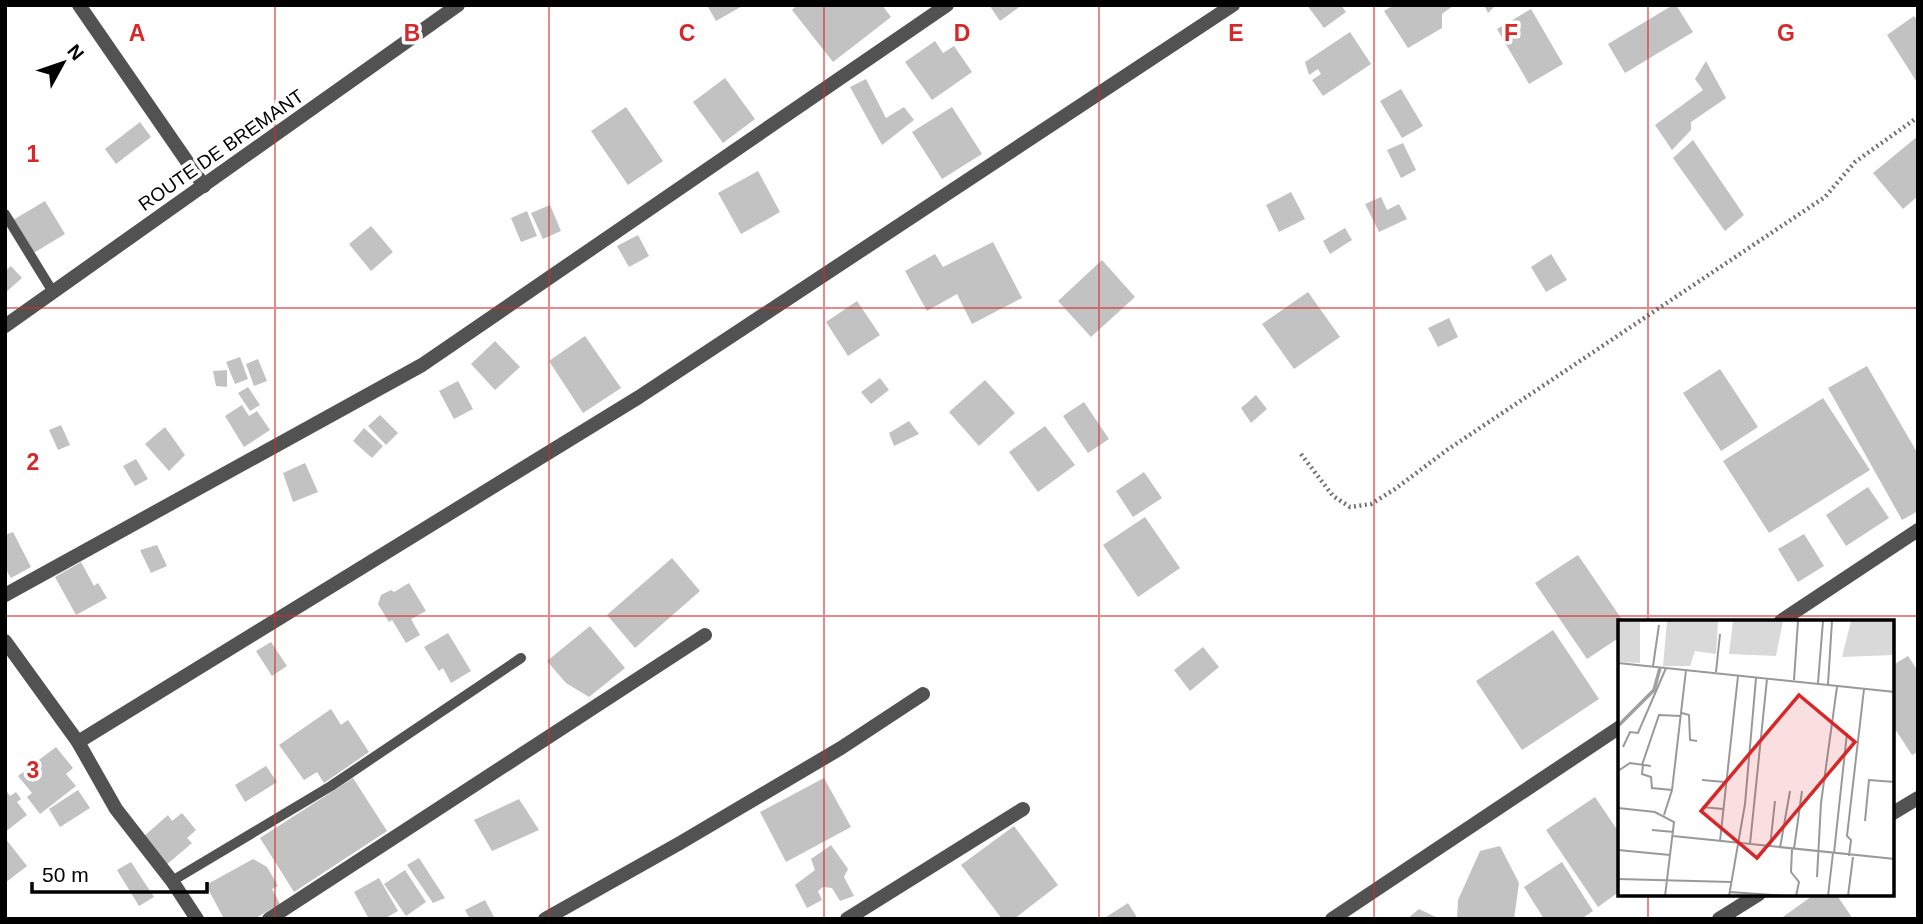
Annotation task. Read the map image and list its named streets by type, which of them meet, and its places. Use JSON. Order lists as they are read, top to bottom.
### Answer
{
  "streets": {
    "street": ["ROUTE DE BREMANT"]
  },
  "scale_bar": "50 m",
  "north": "top right",
  "grid": {
    "columns": [
      "A",
      "B",
      "C",
      "D",
      "E",
      "F",
      "G"
    ],
    "rows": ["1", "2", "3"]
  }
}
